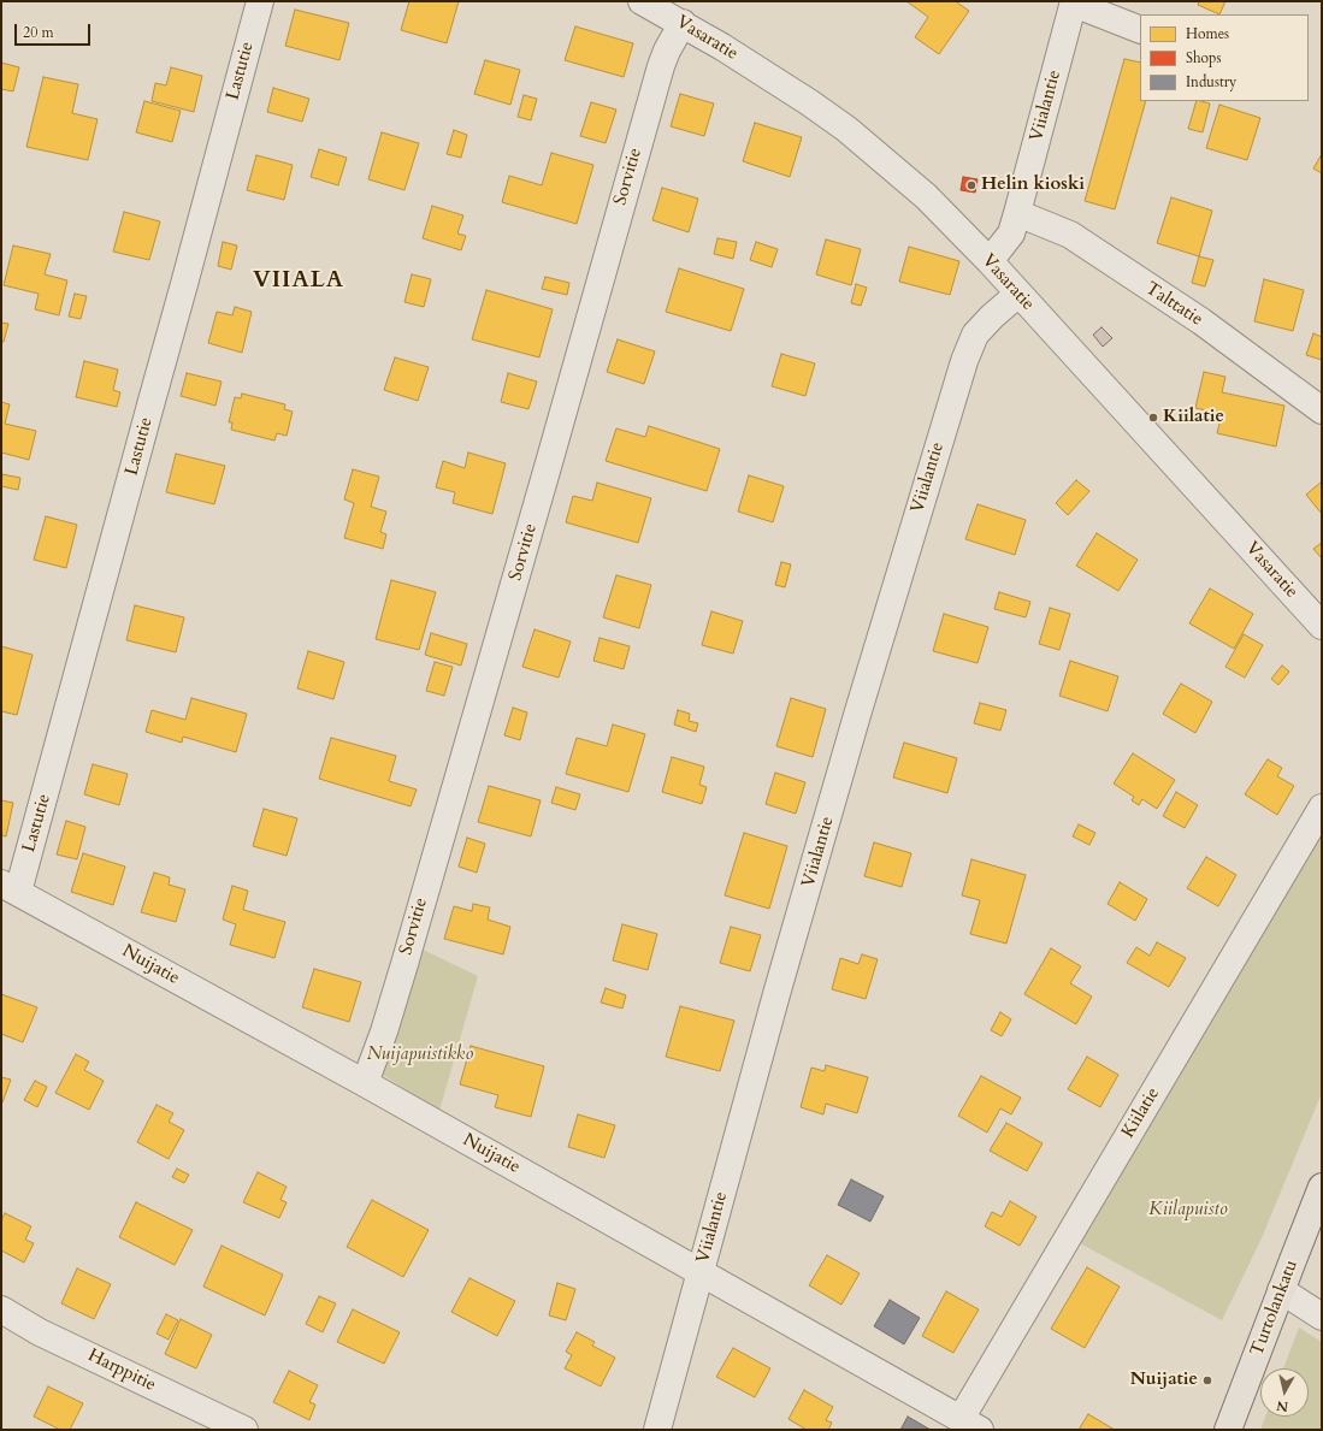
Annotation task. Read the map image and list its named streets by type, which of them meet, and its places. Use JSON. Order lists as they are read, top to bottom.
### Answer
{
  "streets": {
    "main road": ["Turtolankatu"],
    "street": [
      "Vasaratie",
      "Lastutie",
      "Viialantie",
      "Sorvitie",
      "Talttatie",
      "Nuijatie",
      "Kiilatie",
      "Harppitie"
    ]
  },
  "crossings": [
    ["Vasaratie", "Viialantie"],
    ["Vasaratie", "Sorvitie"],
    ["Lastutie", "Nuijatie"],
    ["Viialantie", "Talttatie"],
    ["Viialantie", "Nuijatie"],
    ["Sorvitie", "Nuijatie"],
    ["Nuijatie", "Kiilatie"]
  ],
  "districts": ["VIIALA"],
  "parks": ["Nuijapuistikko", "Kiilapuisto"],
  "places": ["Helin kioski", "Kiilatie", "Nuijatie"],
  "legend": ["Homes", "Shops", "Industry"],
  "scale_bar": "20 m",
  "north": "bottom"
}
